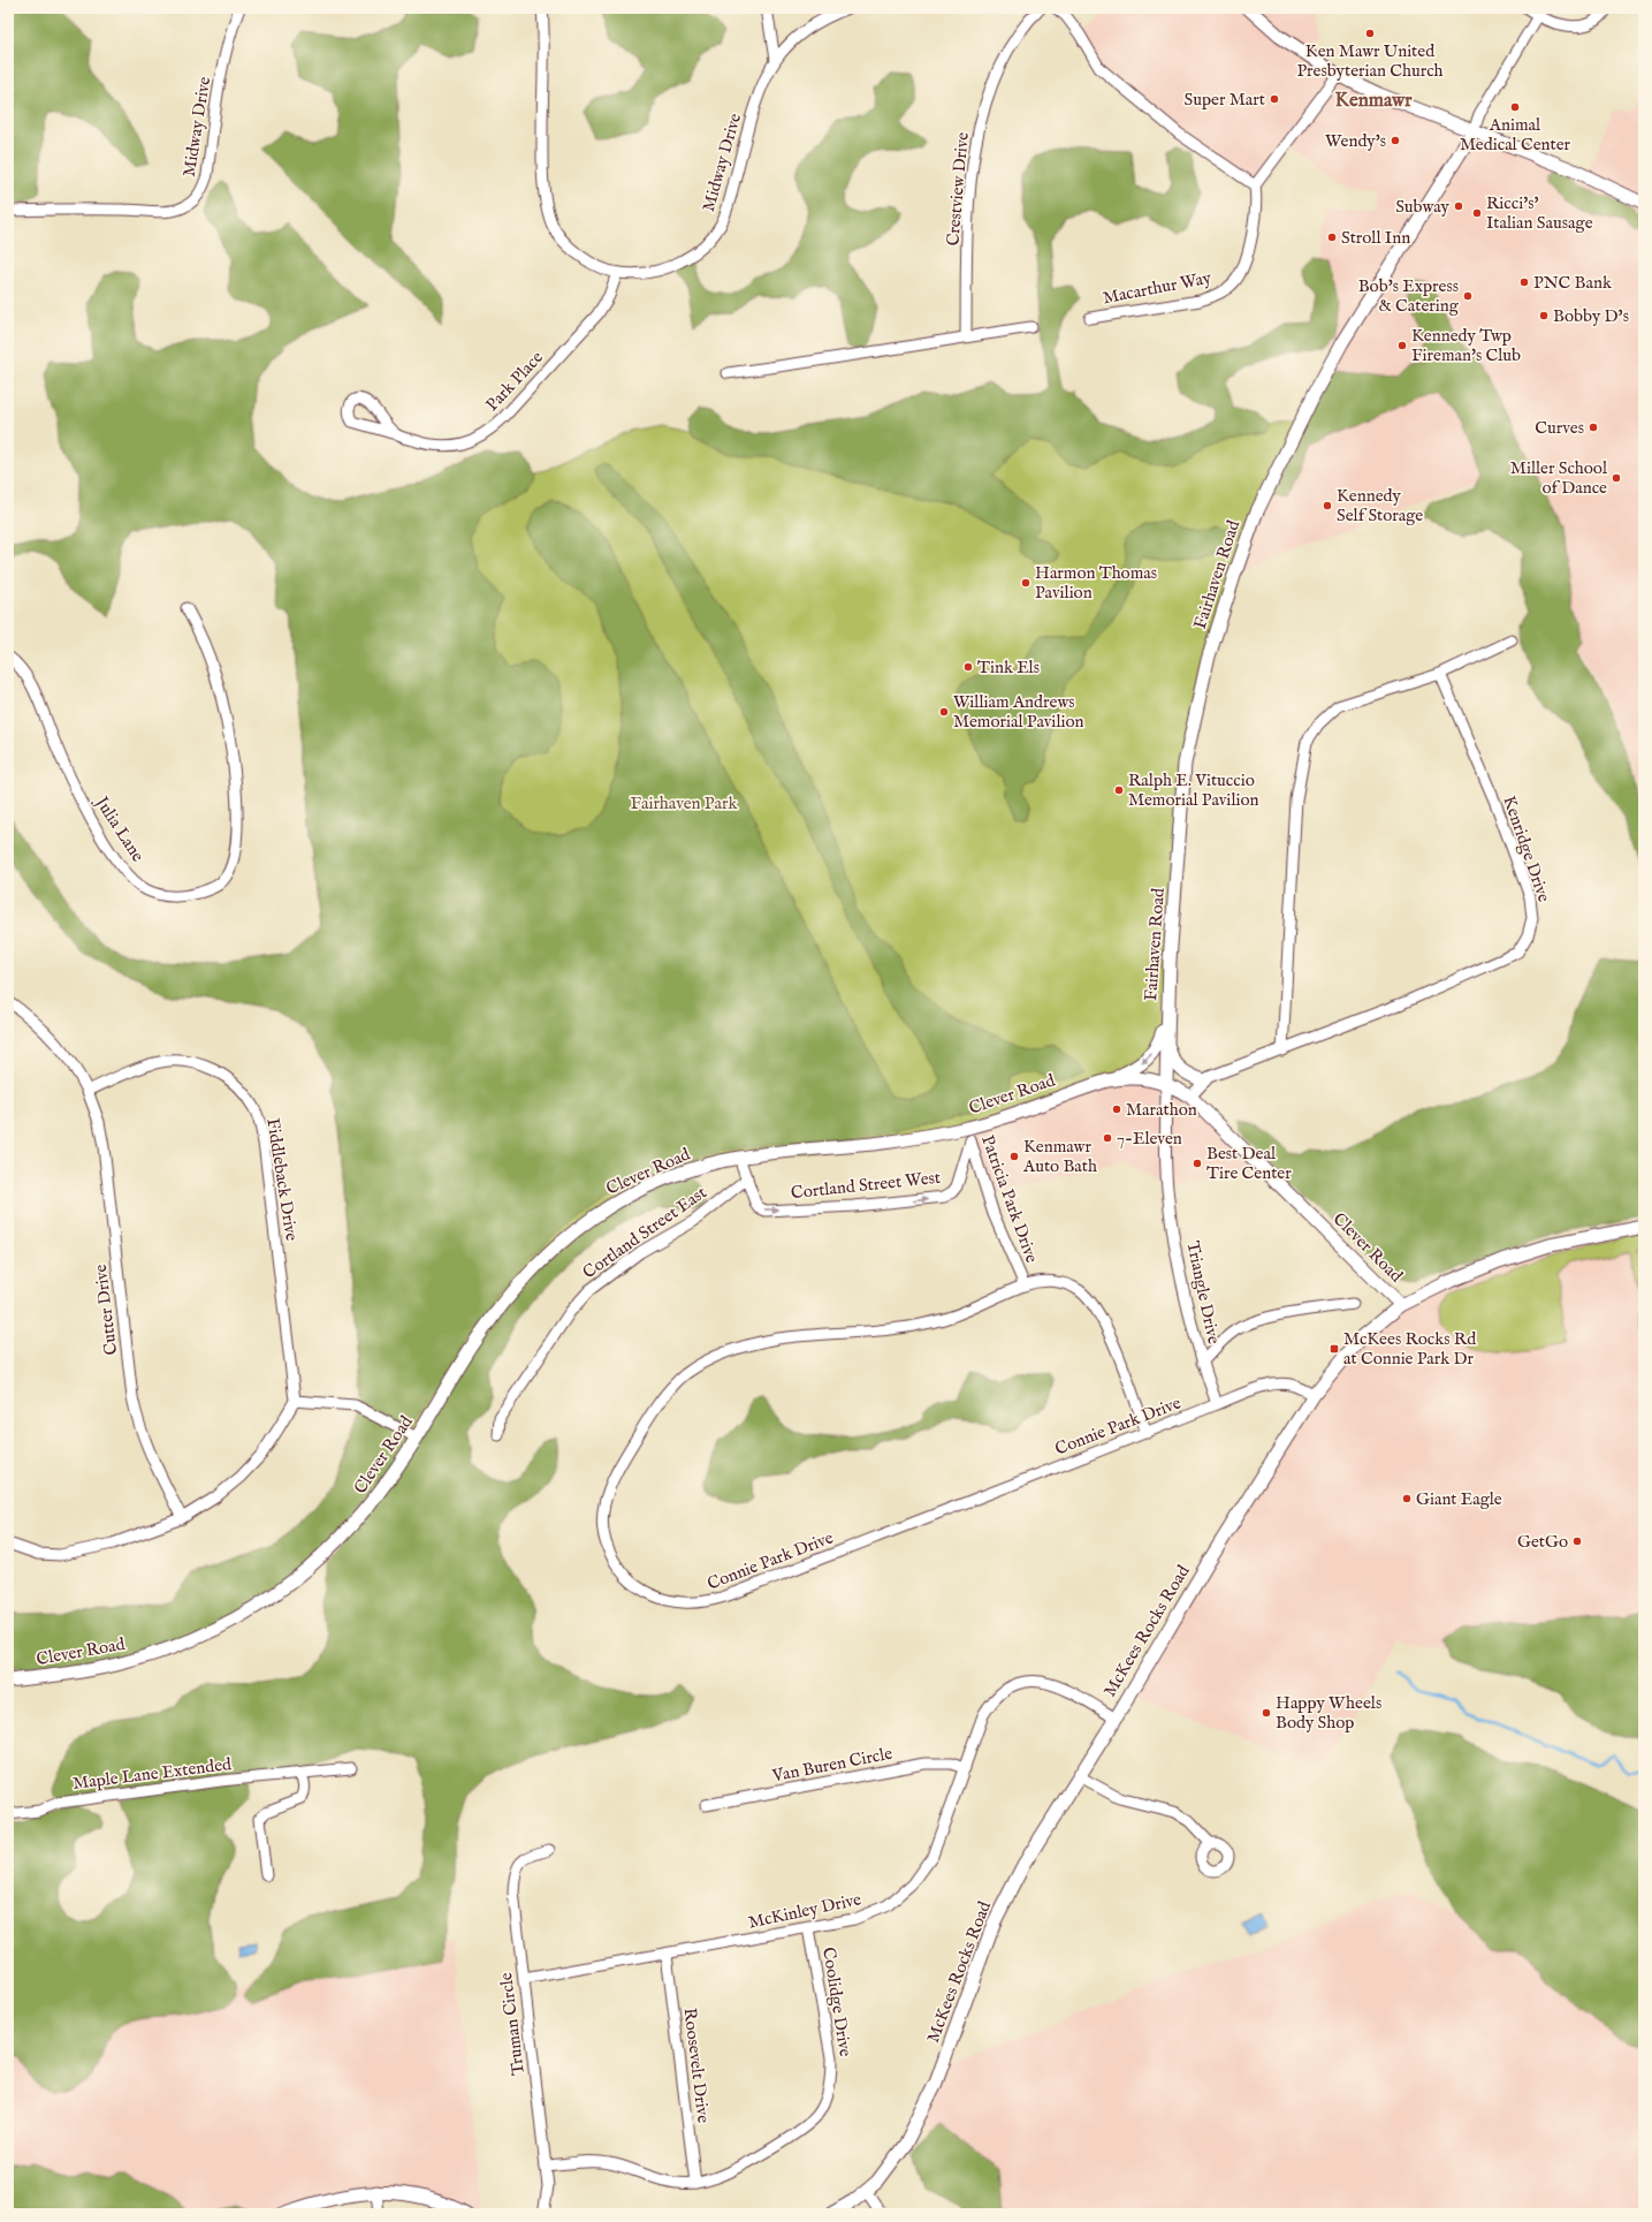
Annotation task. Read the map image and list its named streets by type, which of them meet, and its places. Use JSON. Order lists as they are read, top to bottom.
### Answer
{
  "streets": {
    "street": [
      "Midway Drive",
      "Crestview Drive",
      "Macarthur Way",
      "Park Place",
      "Fairhaven Road",
      "Julia Lane",
      "Kenridge Drive",
      "Clever Road",
      "Fiddleback Drive",
      "Cortland Street West",
      "Patricia Park Drive",
      "Cortland Street East",
      "Triangle Drive",
      "Cutter Drive",
      "Connie Park Drive",
      "McKees Rocks Road",
      "Van Buren Circle",
      "Maple Lane Extended",
      "McKinley Drive",
      "Coolidge Drive",
      "Truman Circle",
      "Roosevelt Drive"
    ]
  },
  "crossings": [
    ["Midway Drive", "Park Place"],
    ["Fairhaven Road", "Clever Road"],
    ["Fairhaven Road", "Triangle Drive"],
    ["Kenridge Drive", "Clever Road"],
    ["Clever Road", "Cortland Street West"],
    ["Clever Road", "Patricia Park Drive"],
    ["Clever Road", "Triangle Drive"],
    ["Clever Road", "McKees Rocks Road"],
    ["Fiddleback Drive", "Cutter Drive"],
    ["Cortland Street West", "Patricia Park Drive"],
    ["Cortland Street West", "Cortland Street East"],
    ["Patricia Park Drive", "Connie Park Drive"],
    ["Triangle Drive", "Connie Park Drive"],
    ["McKees Rocks Road", "McKinley Drive"],
    ["Van Buren Circle", "McKinley Drive"],
    ["McKinley Drive", "Coolidge Drive"],
    ["McKinley Drive", "Truman Circle"],
    ["McKinley Drive", "Roosevelt Drive"],
    ["Coolidge Drive", "Truman Circle"],
    ["Coolidge Drive", "Roosevelt Drive"]
  ],
  "one_way": ["Cortland Street West"],
  "districts": ["Kenmawr"],
  "parks": ["Fairhaven Park"],
  "places": {
    "other": [
      "Ken Mawr United Presbyterian Church",
      "Super Mart",
      "Animal Medical Center",
      "Wendy's",
      "Subway",
      "Ricci's' Italian Sausage",
      "Stroll Inn",
      "PNC Bank",
      "Bob's Express & Catering",
      "Bobby D's",
      "Kennedy Twp Fireman's Club",
      "Curves",
      "Miller School of Dance",
      "Kennedy Self Storage",
      "Harmon Thomas Pavilion",
      "Tink Els",
      "William Andrews Memorial Pavilion",
      "Ralph E. Vituccio Memorial Pavilion",
      "Marathon",
      "7-Eleven",
      "Kenmawr Auto Bath",
      "Best Deal Tire Center",
      "Giant Eagle",
      "GetGo",
      "Happy Wheels Body Shop"
    ],
    "transit": ["McKees Rocks Rd at Connie Park Dr"]
  }
}
